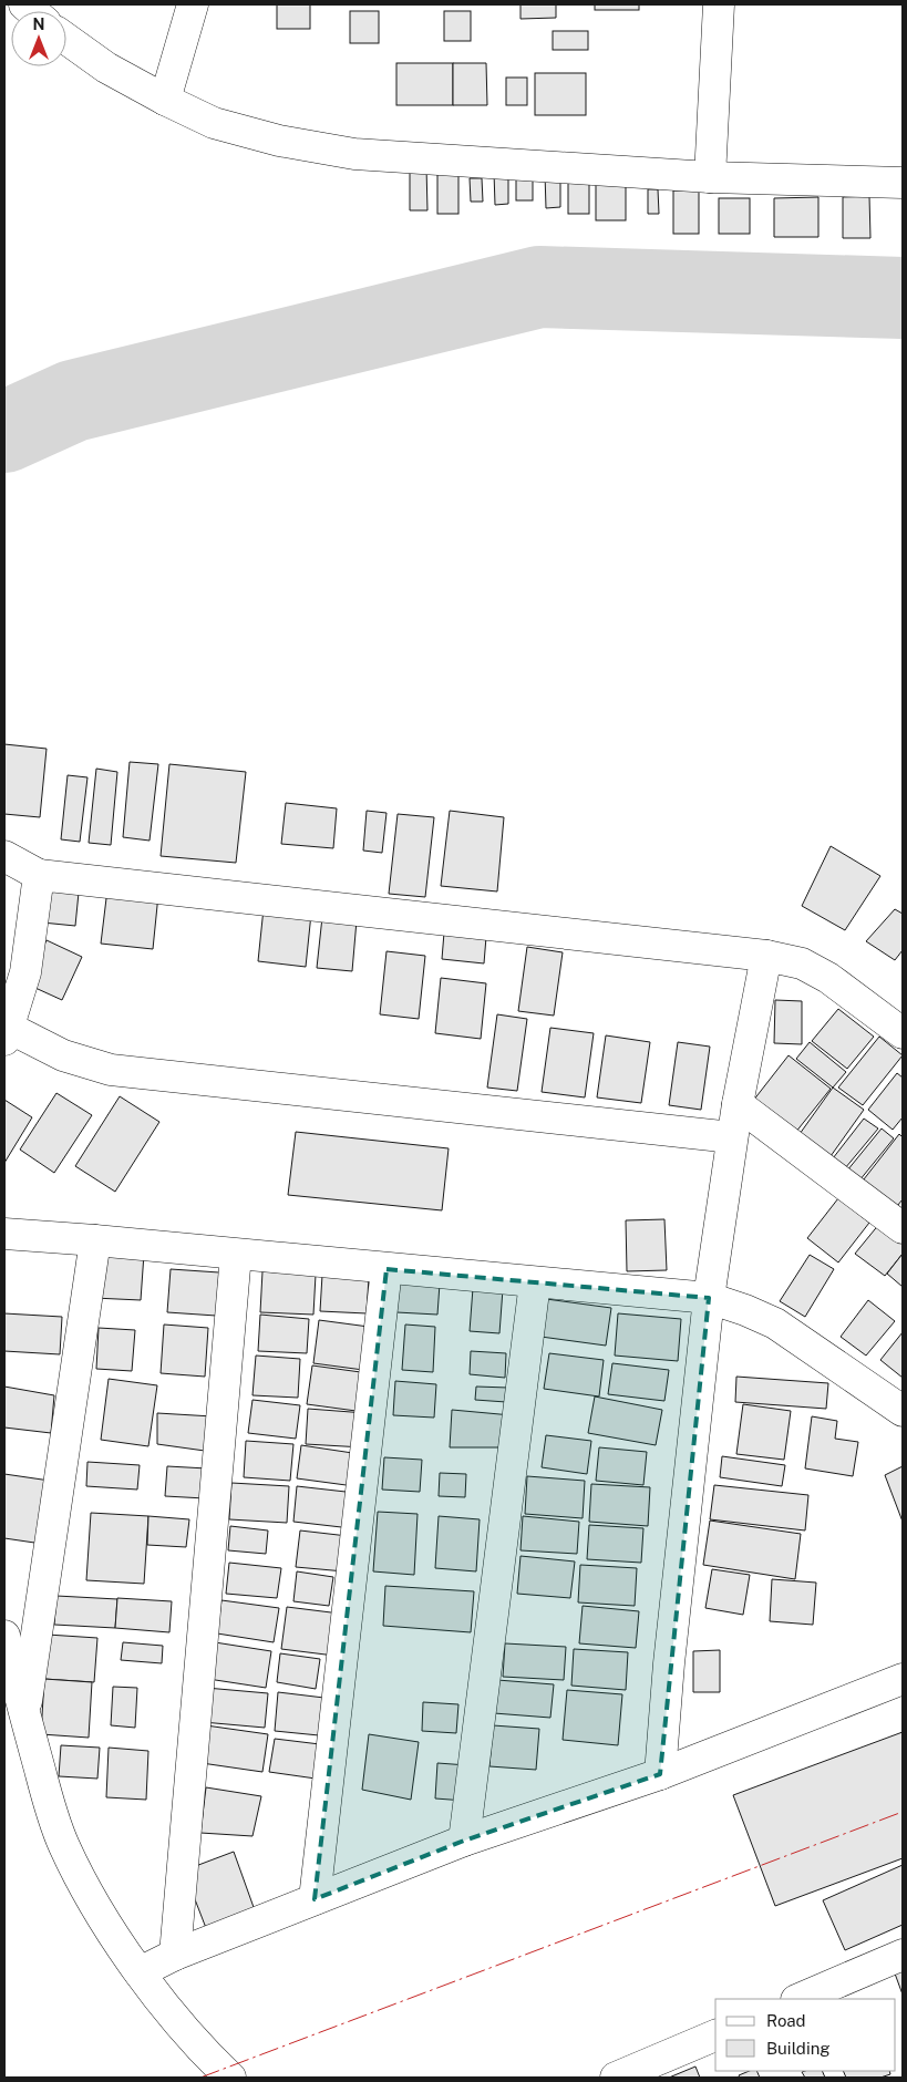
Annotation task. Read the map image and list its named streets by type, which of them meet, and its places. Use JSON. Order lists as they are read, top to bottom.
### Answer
{
  "legend": ["Road", "Building"],
  "north": "top"
}
